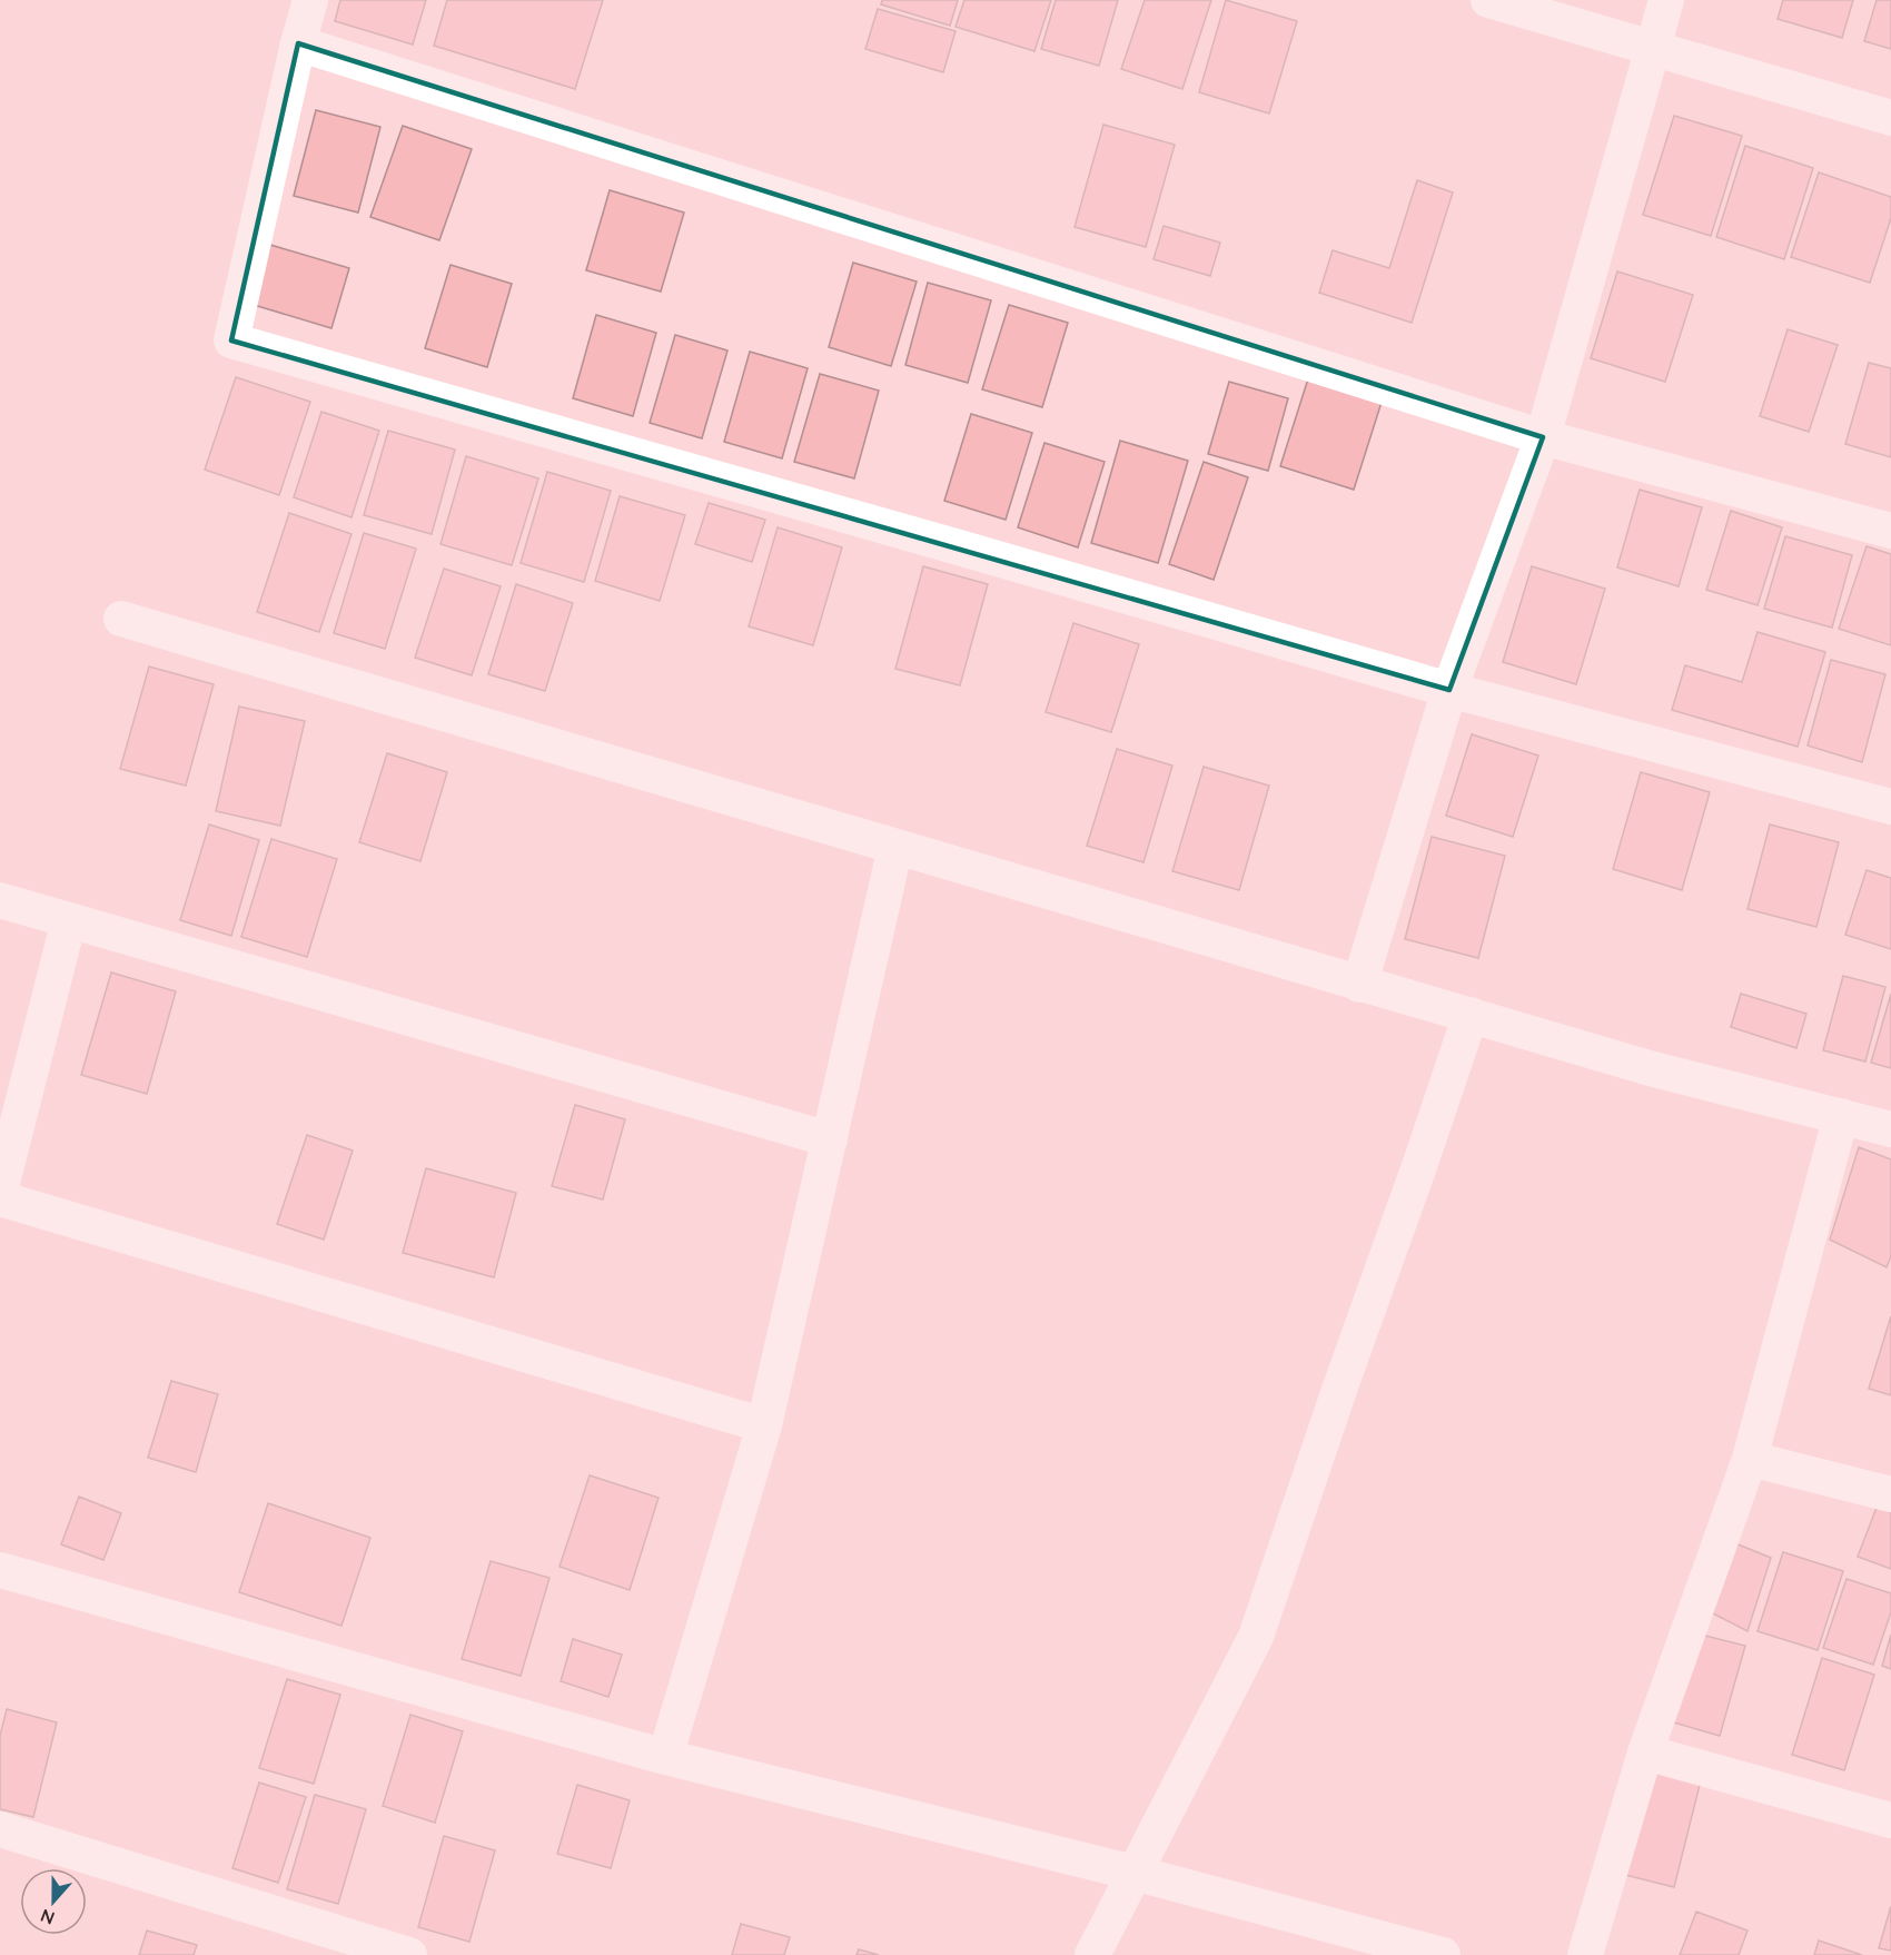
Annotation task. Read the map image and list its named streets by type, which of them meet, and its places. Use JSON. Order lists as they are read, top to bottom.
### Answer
{
  "north": "bottom"
}
